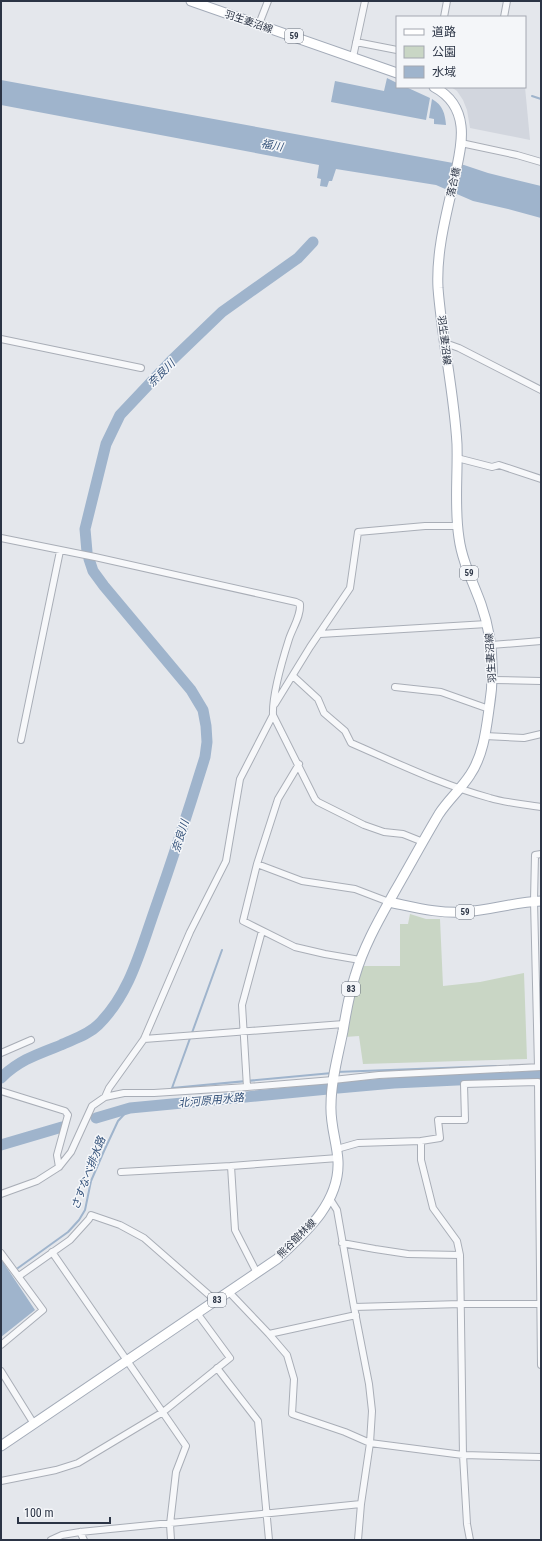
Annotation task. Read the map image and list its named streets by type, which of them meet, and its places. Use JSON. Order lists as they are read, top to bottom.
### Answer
{
  "streets": {
    "main road": [
      "羽生妻沼線",
      "59",
      "落合橋",
      "83",
      "熊谷館林線"
    ]
  },
  "crossings": [
    ["羽生妻沼線", "59"],
    ["羽生妻沼線", "落合橋"],
    ["羽生妻沼線", "熊谷館林線"],
    ["59", "落合橋"],
    ["59", "熊谷館林線"]
  ],
  "water": [
    "福川",
    "奈良川",
    "北河原用水路",
    "さすなべ排水路"
  ],
  "legend": ["道路", "公園", "水域"],
  "scale_bar": "100 m"
}
